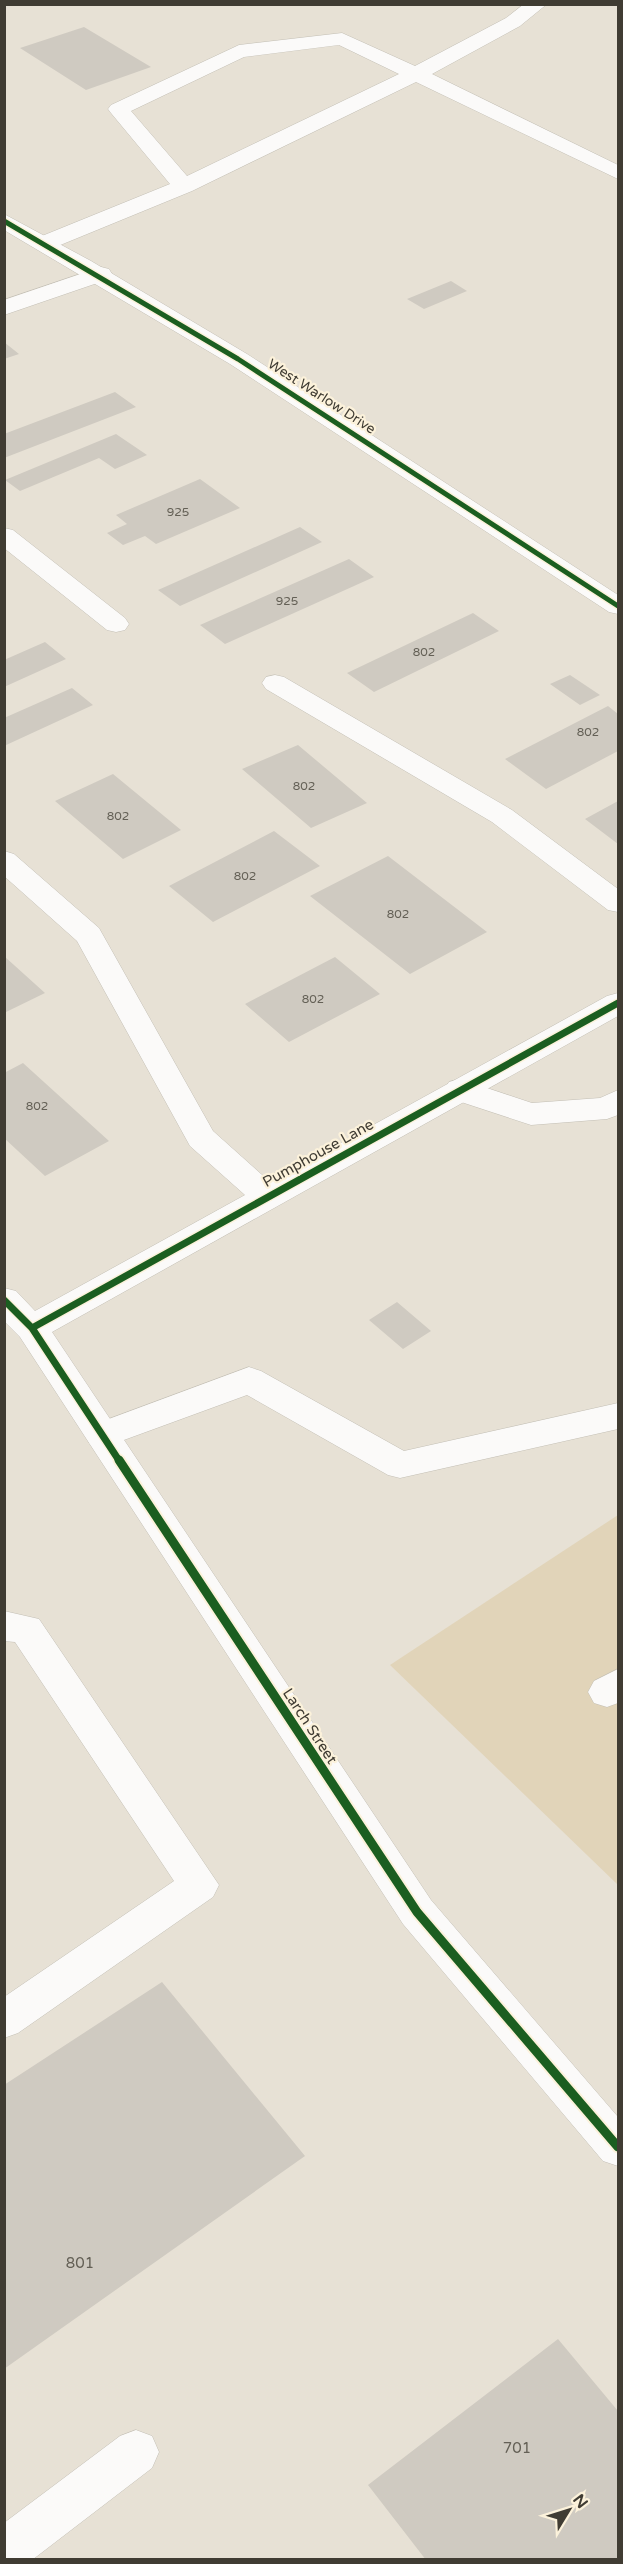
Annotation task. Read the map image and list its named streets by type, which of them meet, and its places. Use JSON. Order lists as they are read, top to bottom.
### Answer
{
  "streets": {
    "street": ["West Warlow Drive", "Pumphouse Lane", "Larch Street"]
  },
  "crossings": [
    ["Pumphouse Lane", "Larch Street"]
  ],
  "house_numbers": [
    "925",
    "925",
    "802",
    "802",
    "802",
    "802",
    "802",
    "802",
    "802",
    "802",
    "801",
    "701"
  ],
  "north": "top right"
}
